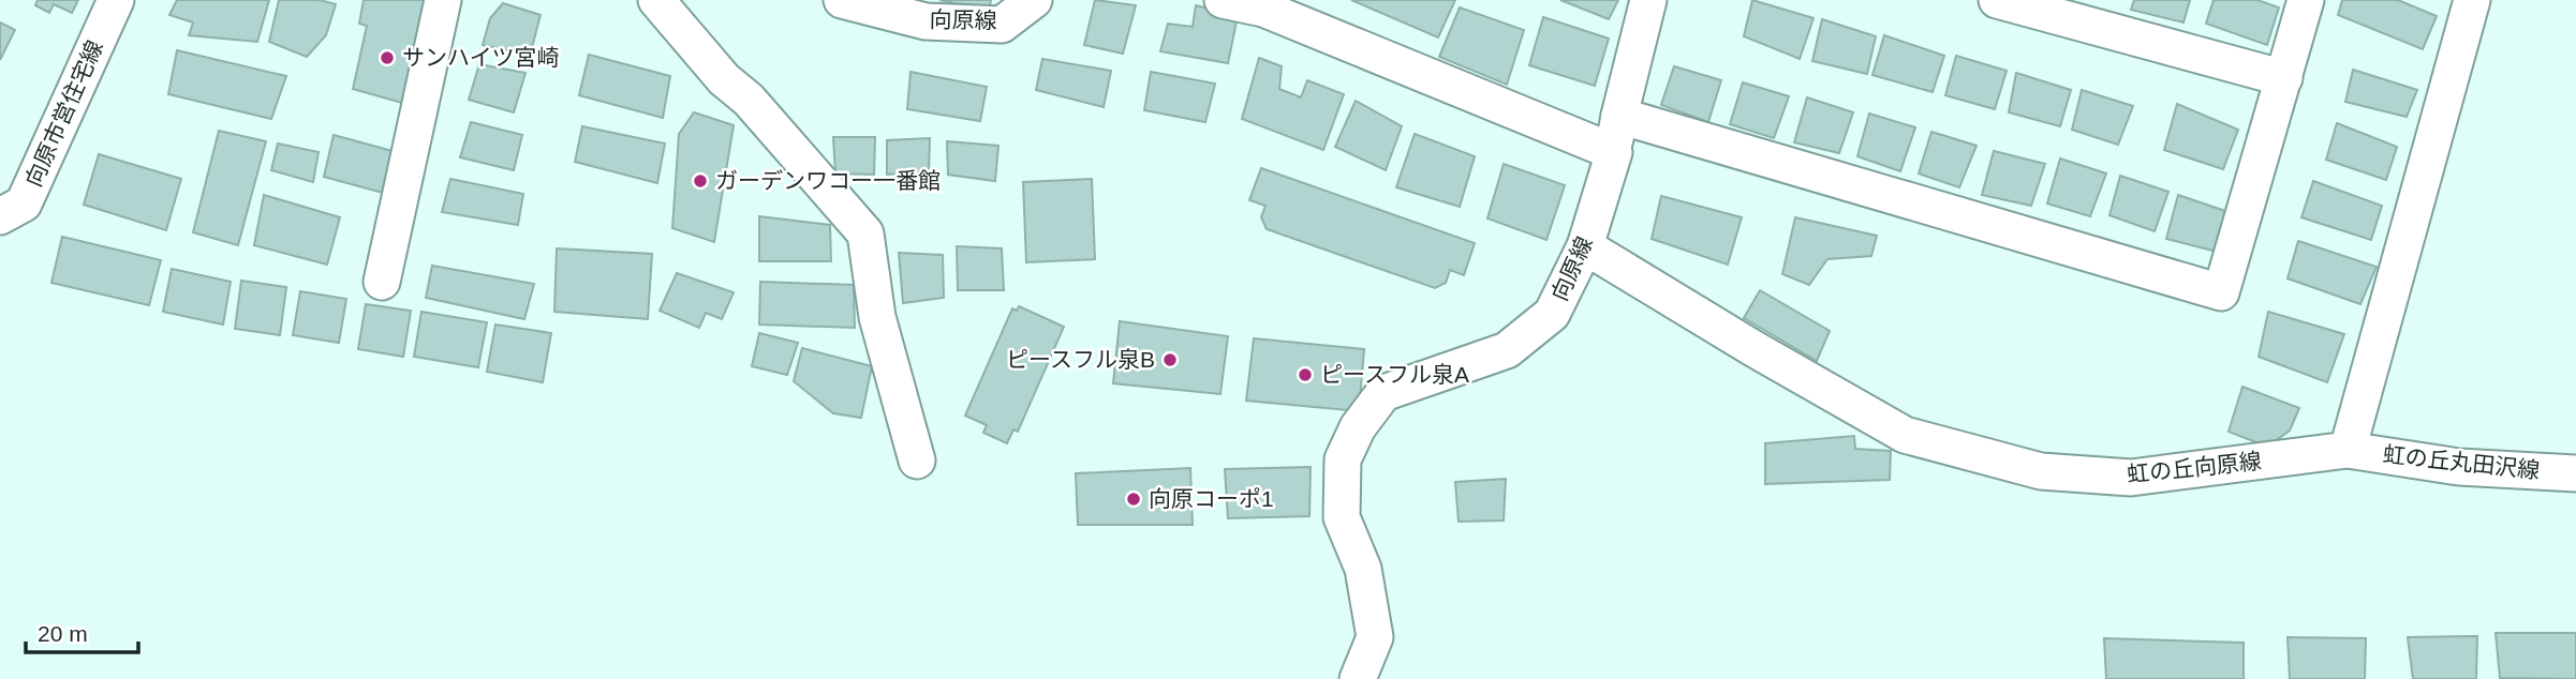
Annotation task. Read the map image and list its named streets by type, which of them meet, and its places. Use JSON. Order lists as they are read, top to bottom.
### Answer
{
  "streets": {
    "street": [
      "向原線",
      "向原市営住宅線",
      "虹の丘丸田沢線",
      "虹の丘向原線"
    ]
  },
  "crossings": [
    ["向原線", "虹の丘向原線"],
    ["虹の丘丸田沢線", "虹の丘向原線"]
  ],
  "places": [
    "サンハイツ宮崎",
    "ガーデンワコー一番館",
    "ピースフル泉B",
    "ピースフル泉A",
    "向原コーポ1"
  ],
  "scale_bar": "20 m"
}
